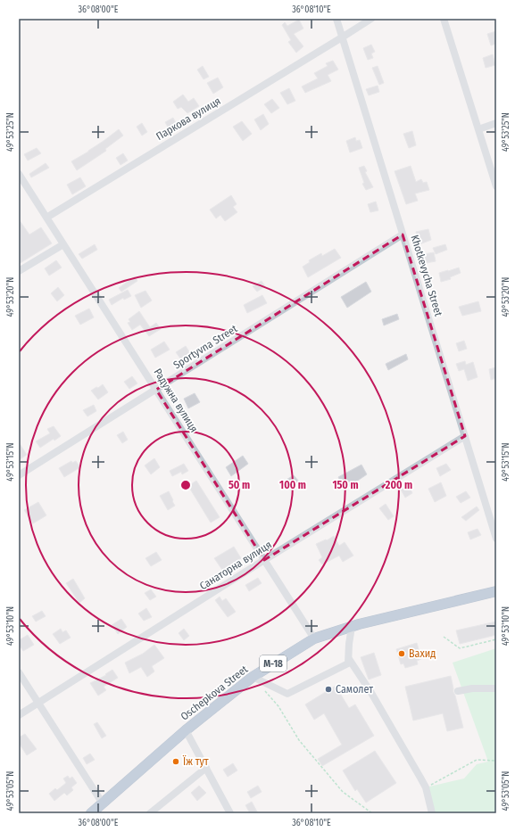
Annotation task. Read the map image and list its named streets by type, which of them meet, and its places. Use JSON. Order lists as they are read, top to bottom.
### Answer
{
  "streets": {
    "highway": ["М-18", "Oschepkova Street"],
    "street": [
      "Паркова вулиця",
      "Khotkevycha Street",
      "Sportyvna Street",
      "Радужна вулиця",
      "Санаторна вулиця"
    ]
  },
  "crossings": [
    ["Паркова вулиця", "Khotkevycha Street"],
    ["Паркова вулиця", "Радужна вулиця"],
    ["Khotkevycha Street", "Sportyvna Street"],
    ["Khotkevycha Street", "Санаторна вулиця"],
    ["Sportyvna Street", "Радужна вулиця"],
    ["Радужна вулиця", "Санаторна вулиця"],
    ["Радужна вулиця", "Oschepkova Street"]
  ],
  "places": ["Вахид", "Самолет", "Їж тут"],
  "coordinates": [
    "36°08'00\"E",
    "36°08'10\"E",
    "49°53'25\"N",
    "49°53'20\"N",
    "49°53'15\"N",
    "49°53'10\"N",
    "49°53'05\"N"
  ],
  "rings": [
    "50 m",
    "100 m",
    "150 m",
    "200 m"
  ]
}
